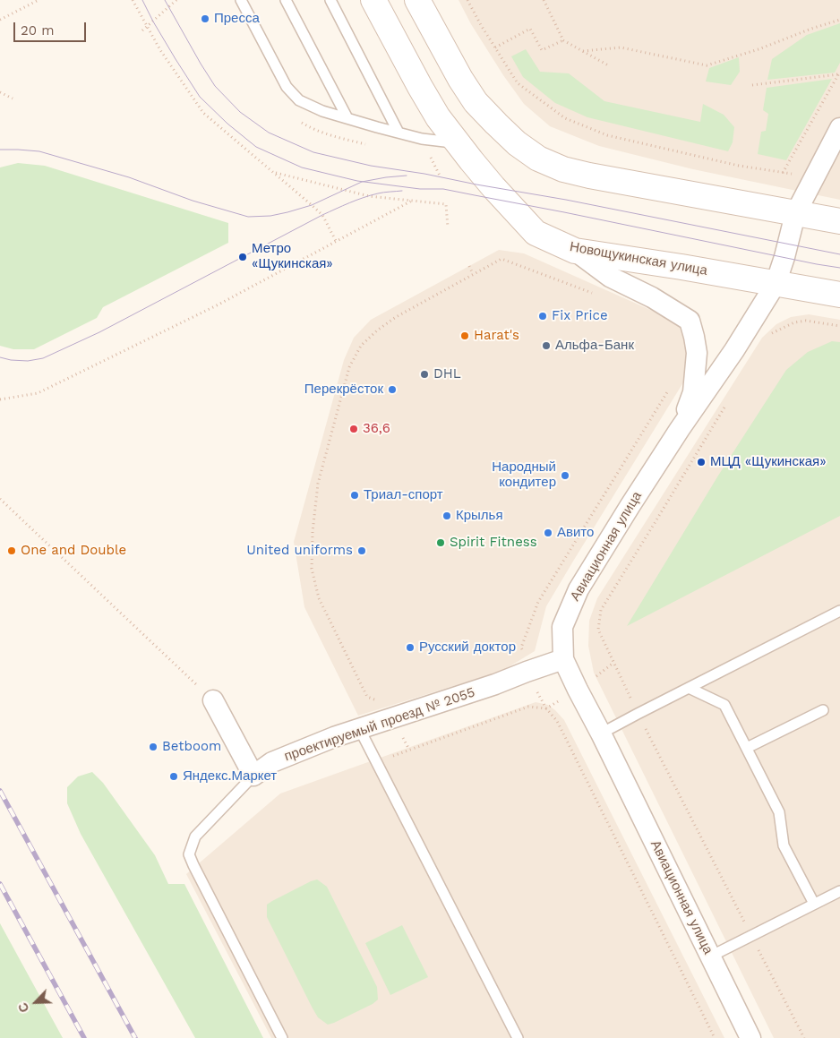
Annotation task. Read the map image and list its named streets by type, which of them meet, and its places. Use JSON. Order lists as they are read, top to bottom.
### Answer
{
  "streets": {
    "main road": ["Новощукинская улица"],
    "street": ["Авиационная улица", "проектируемый проезд № 2055"]
  },
  "crossings": [
    ["Новощукинская улица", "Авиационная улица"],
    ["Авиационная улица", "проектируемый проезд № 2055"]
  ],
  "places": [
    "Пресса",
    "Метро «Щукинская»",
    "Fix Price",
    "Harat's",
    "Альфа-Банк",
    "DHL",
    "Перекрёсток",
    "36,6",
    "МЦД «Щукинская»",
    "Народный кондитер",
    "Триал-спорт",
    "Крылья",
    "Авито",
    "Spirit Fitness",
    "One and Double",
    "United uniforms",
    "Русский доктор",
    "Betboom",
    "Яндекс.Маркет"
  ],
  "scale_bar": "20 m",
  "north": "bottom left"
}
